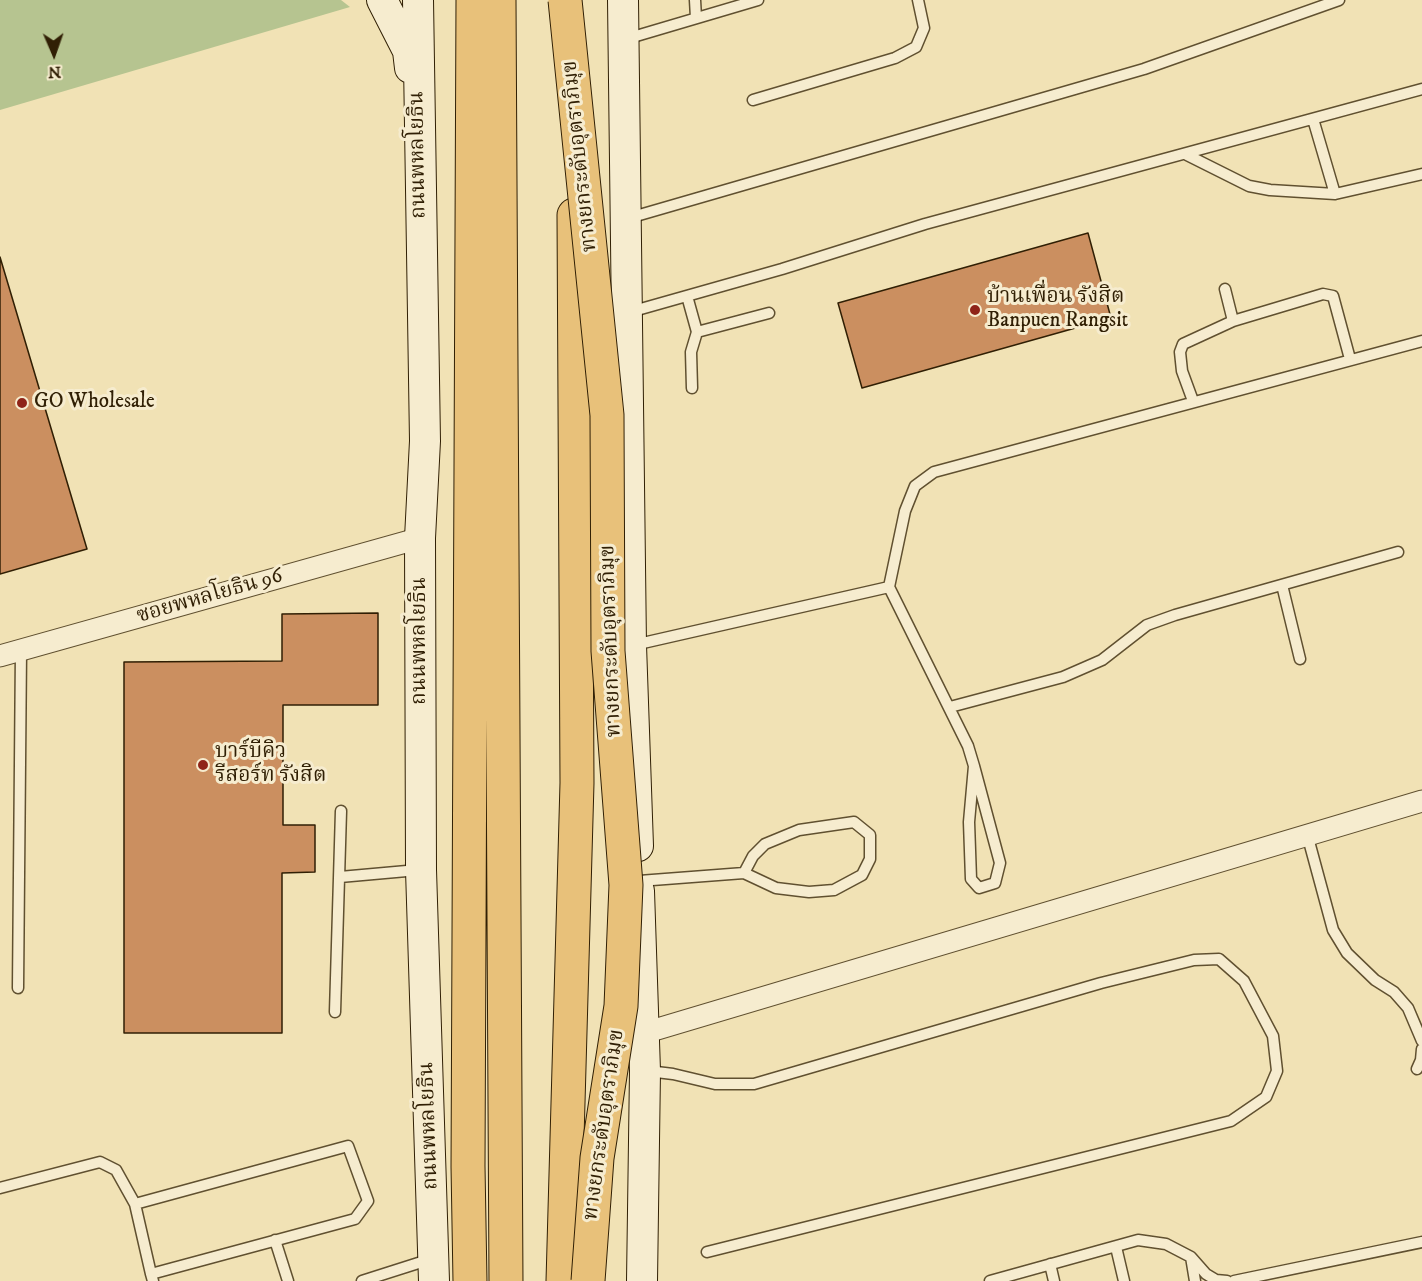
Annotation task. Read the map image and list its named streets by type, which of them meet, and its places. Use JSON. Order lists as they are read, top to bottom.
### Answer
{
  "streets": {
    "highway": ["ถนนพหลโยธิน", "ทางยกระดับอุตราภิมุข"],
    "street": ["ซอยพหลโยธิน 96"]
  },
  "crossings": [
    ["ถนนพหลโยธิน", "ซอยพหลโยธิน 96"]
  ],
  "places": ["บ้านเพื่อน รังสิต Banpuen Rangsit", "GO Wholesale", "บาร์บีคิว รีสอร์ท รังสิต"],
  "north": "bottom"
}
